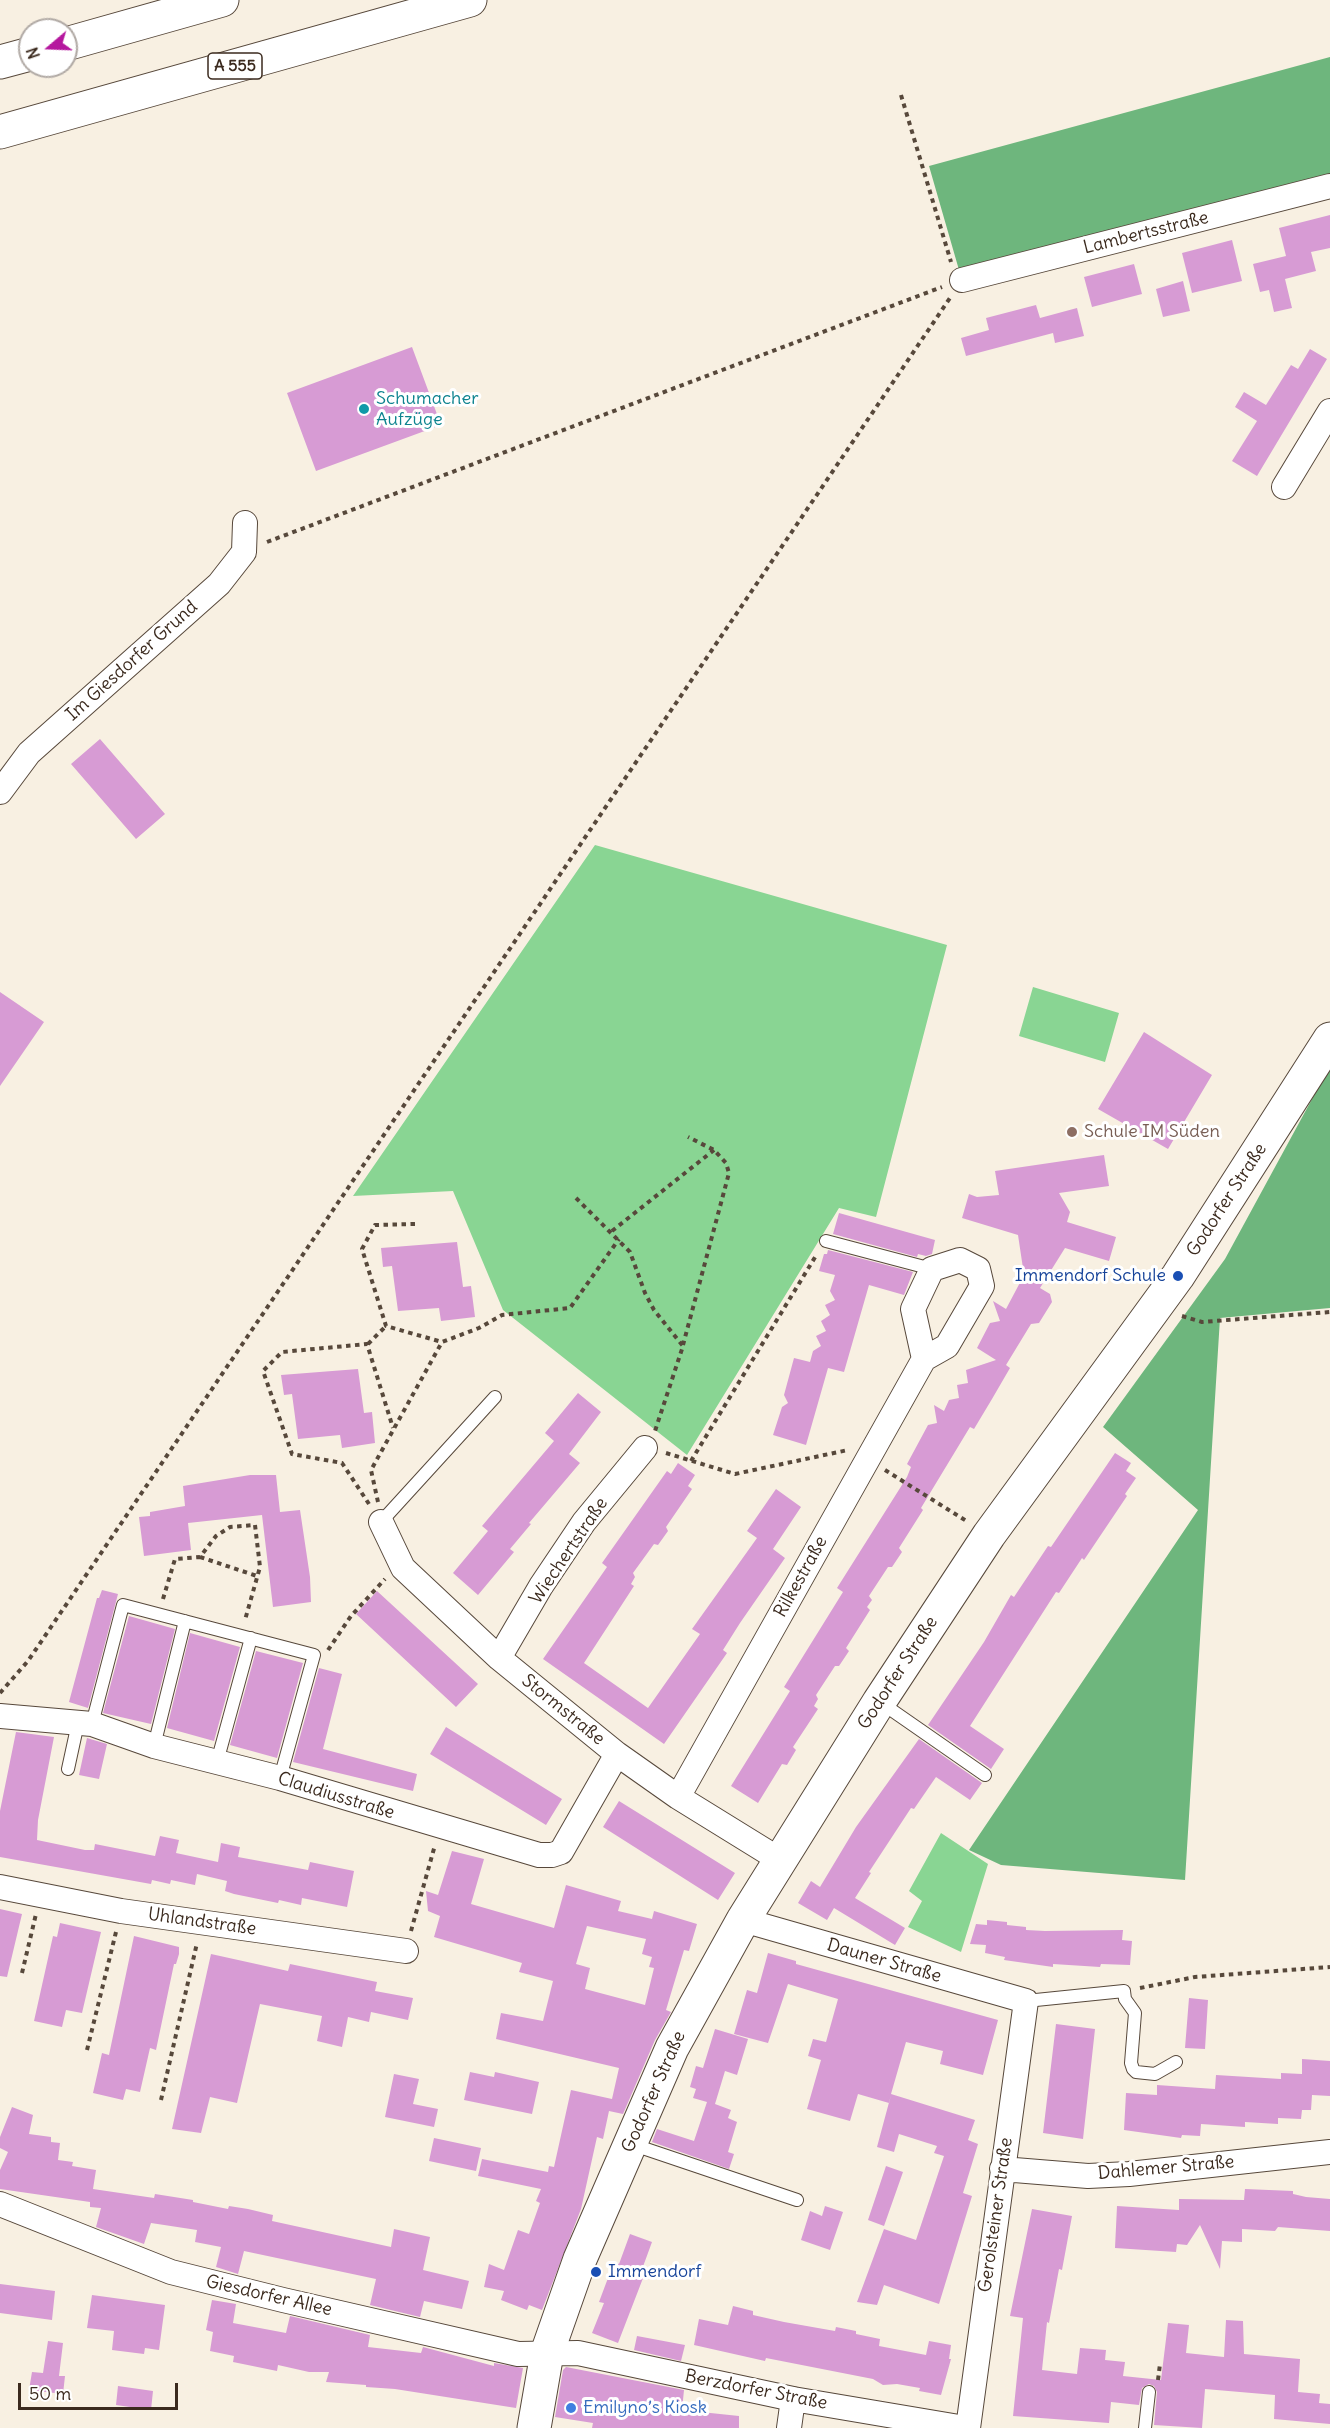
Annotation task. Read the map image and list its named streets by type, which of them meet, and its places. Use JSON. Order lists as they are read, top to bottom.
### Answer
{
  "streets": {
    "main road": ["A 555", "Godorfer Straße"],
    "street": [
      "Lambertsstraße",
      "Im Giesdorfer Grund",
      "Wiechertstraße",
      "Rilkestraße",
      "Stormstraße",
      "Claudiusstraße",
      "Uhlandstraße",
      "Dauner Straße",
      "Dahlemer Straße",
      "Gerolsteiner Straße",
      "Giesdorfer Allee",
      "Berzdorfer Straße"
    ]
  },
  "crossings": [
    ["Godorfer Straße", "Stormstraße"],
    ["Godorfer Straße", "Dauner Straße"],
    ["Godorfer Straße", "Giesdorfer Allee"],
    ["Godorfer Straße", "Berzdorfer Straße"],
    ["Wiechertstraße", "Stormstraße"],
    ["Rilkestraße", "Stormstraße"],
    ["Stormstraße", "Claudiusstraße"],
    ["Dauner Straße", "Gerolsteiner Straße"],
    ["Dahlemer Straße", "Gerolsteiner Straße"],
    ["Gerolsteiner Straße", "Berzdorfer Straße"],
    ["Giesdorfer Allee", "Berzdorfer Straße"]
  ],
  "places": [
    "Schumacher Aufzüge",
    "Schule IM Süden",
    "Immendorf Schule",
    "Immendorf",
    "Emilyno’s Kiosk"
  ],
  "scale_bar": "50 m",
  "north": "left"
}
